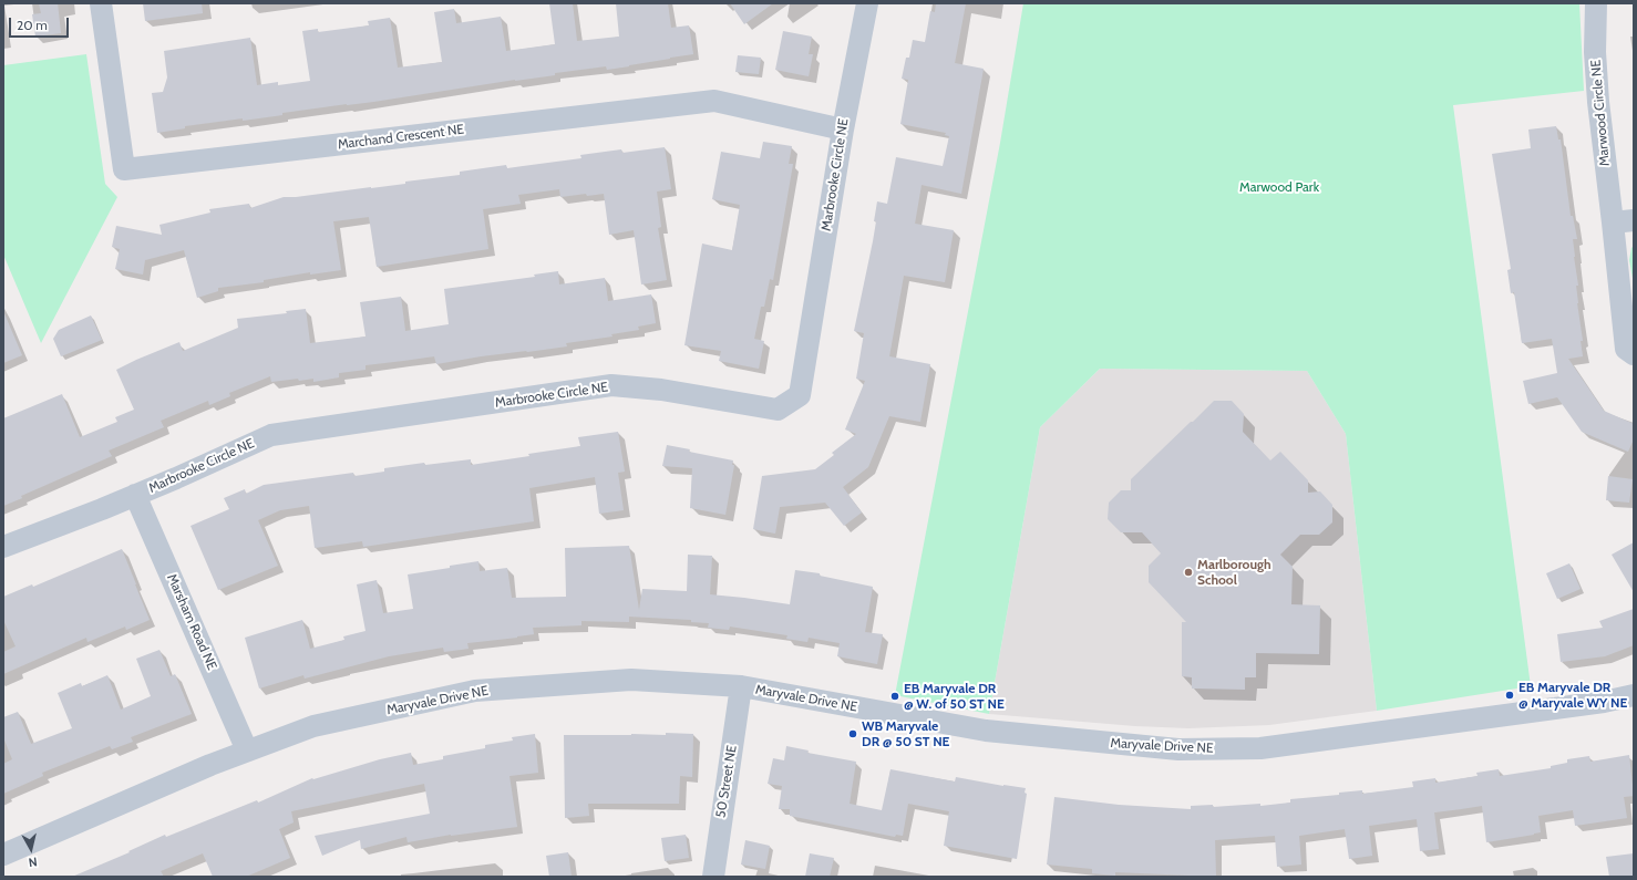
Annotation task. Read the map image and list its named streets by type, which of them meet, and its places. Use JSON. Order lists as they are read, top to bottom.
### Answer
{
  "streets": {
    "street": [
      "Marwood Circle NE",
      "Marchand Crescent NE",
      "Marbrooke Circle NE",
      "Marsham Road NE",
      "Maryvale Drive NE",
      "50 Street NE"
    ]
  },
  "crossings": [
    ["Marchand Crescent NE", "Marbrooke Circle NE"],
    ["Marbrooke Circle NE", "Marsham Road NE"],
    ["Marsham Road NE", "Maryvale Drive NE"],
    ["Maryvale Drive NE", "50 Street NE"]
  ],
  "parks": ["Marwood Park"],
  "places": [
    "Marlborough School",
    "EB Maryvale DR @ Maryvale WY NE",
    "EB Maryvale DR @ W. of 50 ST NE",
    "WB Maryvale DR @ 50 ST NE"
  ],
  "scale_bar": "20 m",
  "north": "bottom"
}
